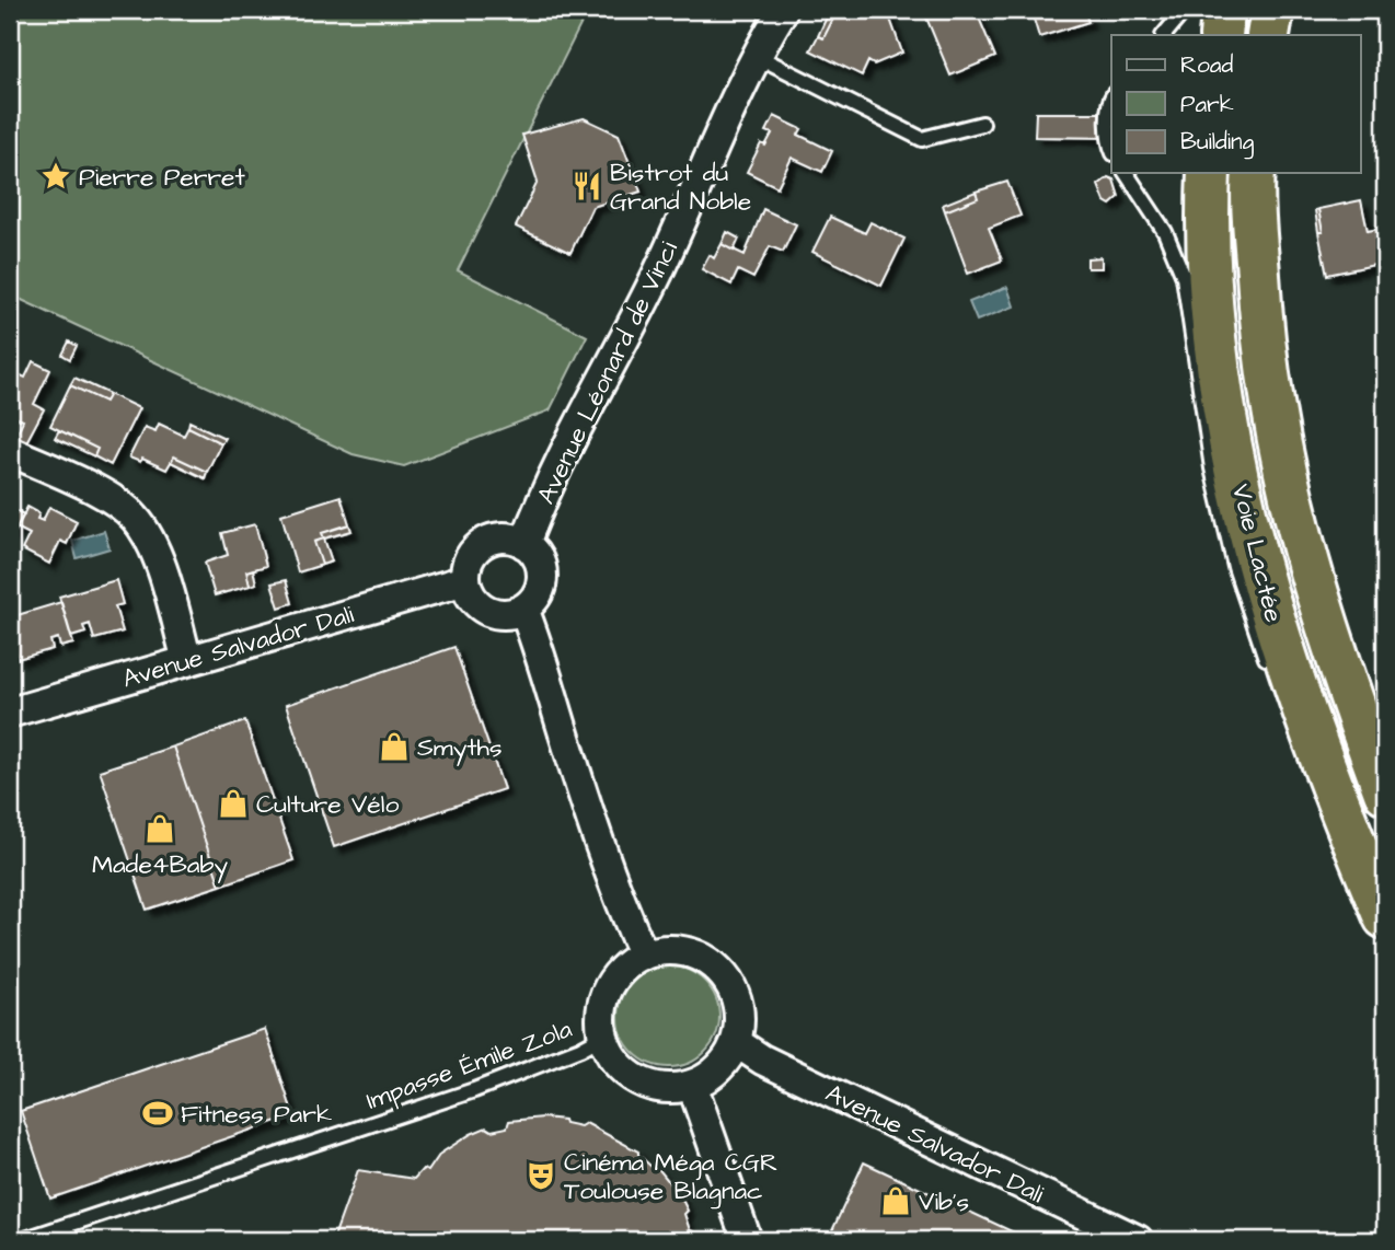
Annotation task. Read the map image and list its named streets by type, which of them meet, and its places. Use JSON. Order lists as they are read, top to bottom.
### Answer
{
  "streets": {
    "highway": ["Voie Lactée"],
    "street": ["Avenue Léonard de Vinci", "Avenue Salvador Dali"],
    "lane": ["Impasse Émile Zola"]
  },
  "crossings": [
    ["Avenue Léonard de Vinci", "Avenue Salvador Dali"],
    ["Avenue Salvador Dali", "Impasse Émile Zola"]
  ],
  "places": {
    "place": ["Pierre Perret"],
    "restaurant": ["Bistrot du Grand Noble"],
    "shop": [
      "Smyths",
      "Culture Vélo",
      "Made4Baby",
      "Vib's"
    ],
    "sports": ["Fitness Park"],
    "theatre": ["Cinéma Méga CGR Toulouse Blagnac"]
  },
  "legend": ["Road", "Park", "Building"]
}
